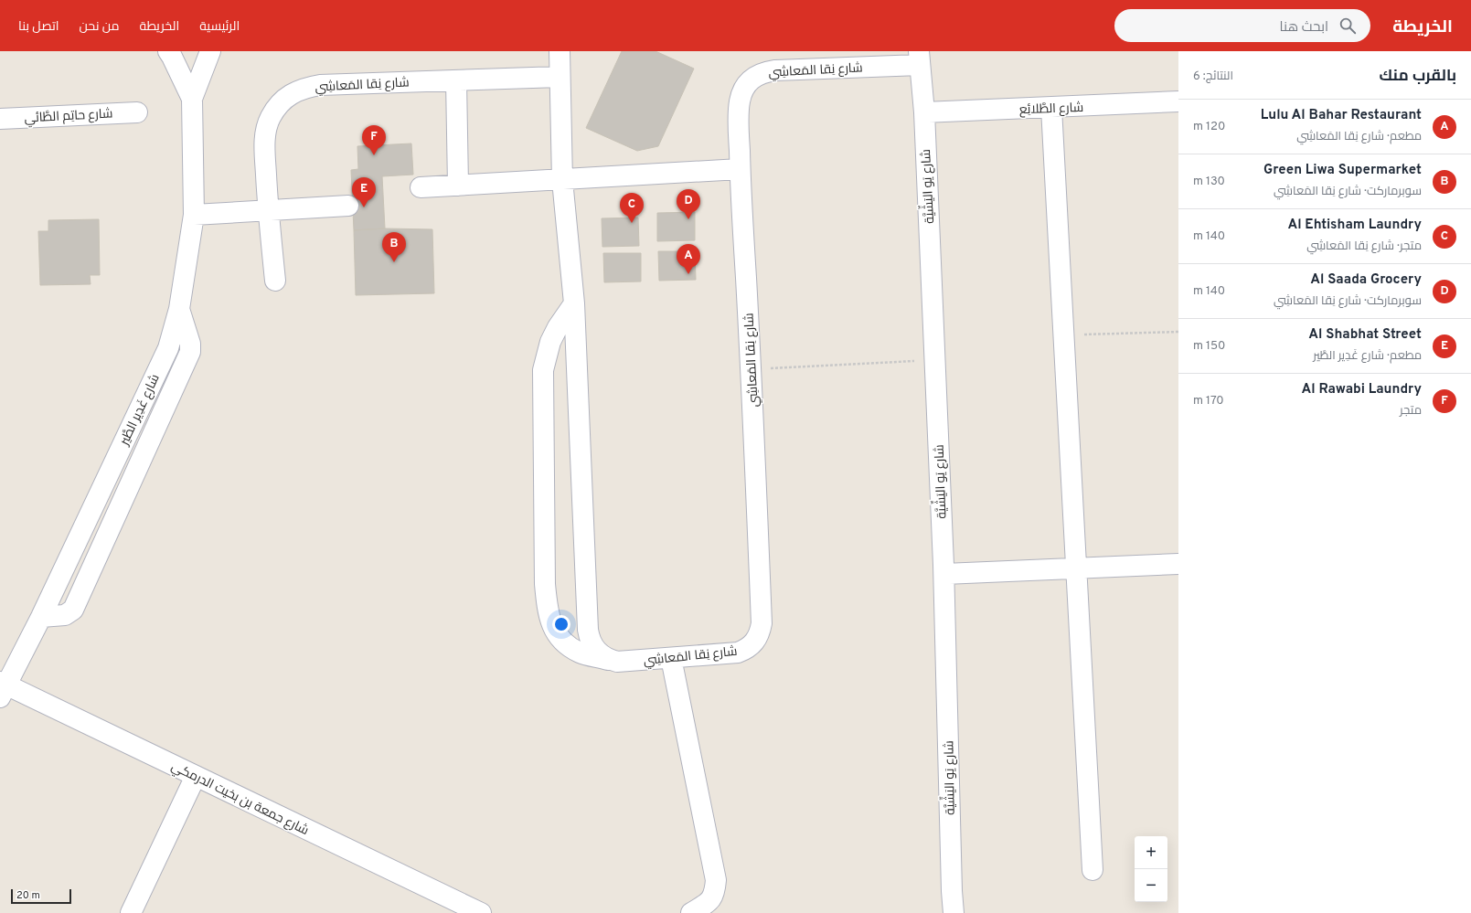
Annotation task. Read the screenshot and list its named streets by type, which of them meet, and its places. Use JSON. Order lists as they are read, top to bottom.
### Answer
{
  "streets": {
    "street": [
      "شارع نِقا المَعاشِي",
      "شارع الطَّلائِع",
      "شارع حاتِم الطَّائي",
      "شارع يَو اليَشِّيَّة",
      "شارع غَدِير الطَّير",
      "شارع جمعة بن بخيت الدرمكي"
    ]
  },
  "crossings": [
    ["شارع نِقا المَعاشِي", "شارع يَو اليَشِّيَّة"],
    ["شارع الطَّلائِع", "شارع يَو اليَشِّيَّة"],
    ["شارع غَدِير الطَّير", "شارع جمعة بن بخيت الدرمكي"]
  ],
  "scale_bar": "20 m",
  "page": {
    "header": "الخريطة",
    "search": "ابحث هنا",
    "nav": [
      "الرئيسية",
      "الخريطة",
      "من نحن",
      "اتصل بنا"
    ],
    "heading": ["بالقرب منك", "النتائج: 6"],
    "list": [
      {
        "mark": "A",
        "name": "Lulu Al Bahar Restaurant",
        "note": "مطعم · شارع نِقا المَعاشِي",
        "value": "120 m"
      },
      {
        "mark": "B",
        "name": "Green Liwa Supermarket",
        "note": "سوبرماركت · شارع نِقا المَعاشِي",
        "value": "130 m"
      },
      {
        "mark": "C",
        "name": "Al Ehtisham Laundry",
        "note": "متجر · شارع نِقا المَعاشِي",
        "value": "140 m"
      },
      {
        "mark": "D",
        "name": "Al Saada Grocery",
        "note": "سوبرماركت · شارع نِقا المَعاشِي",
        "value": "140 m"
      },
      {
        "mark": "E",
        "name": "Al Shabhat Street",
        "note": "مطعم · شارع غَدِير الطَّير",
        "value": "150 m"
      },
      {
        "mark": "F",
        "name": "Al Rawabi Laundry",
        "note": "متجر",
        "value": "170 m"
      }
    ],
    "pins": [
      "F",
      "E",
      "D",
      "C",
      "B",
      "A"
    ],
    "map_buttons": ["+", "−"],
    "scale": "20 m"
  }
}
